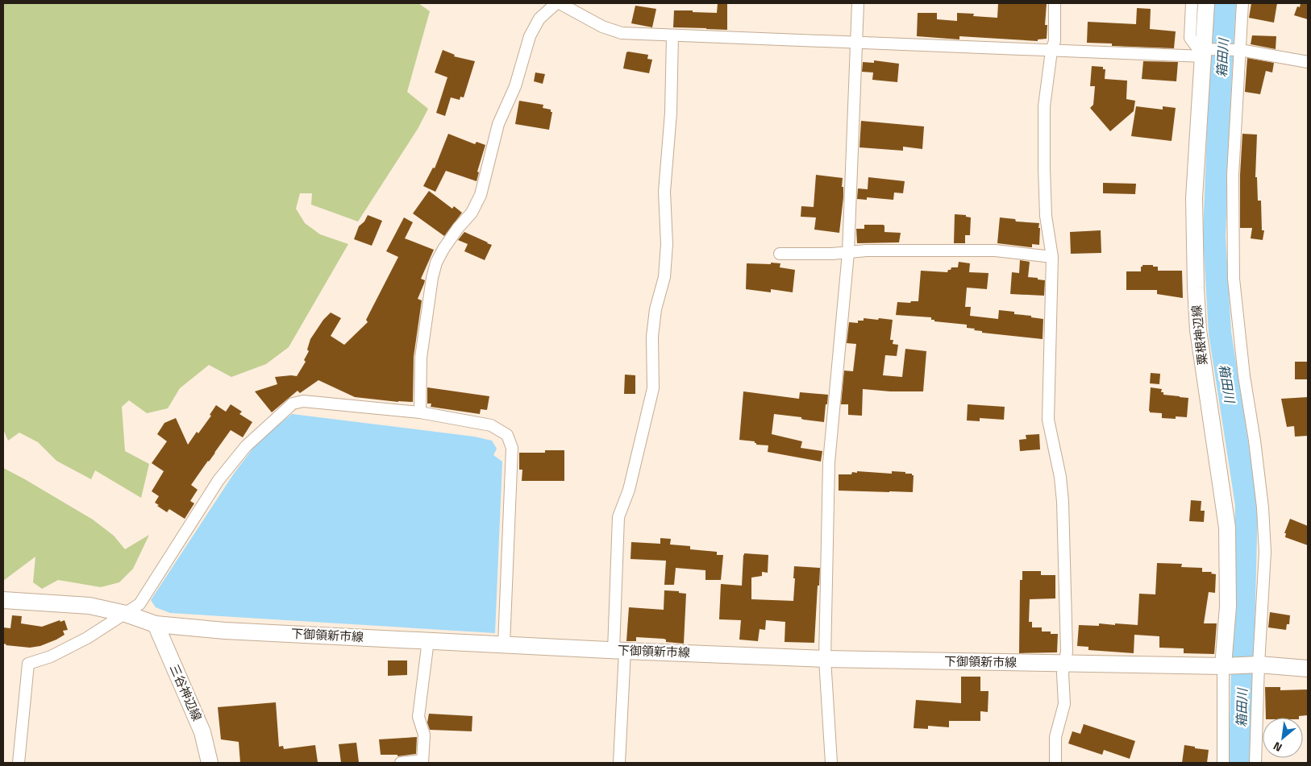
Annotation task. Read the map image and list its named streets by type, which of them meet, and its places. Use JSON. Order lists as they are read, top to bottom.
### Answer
{
  "streets": {
    "main road": ["粟根神辺線", "下御領新市線", "三谷神辺線"]
  },
  "crossings": [
    ["粟根神辺線", "下御領新市線"],
    ["下御領新市線", "三谷神辺線"]
  ],
  "water": ["箱田川"],
  "north": "bottom left"
}
